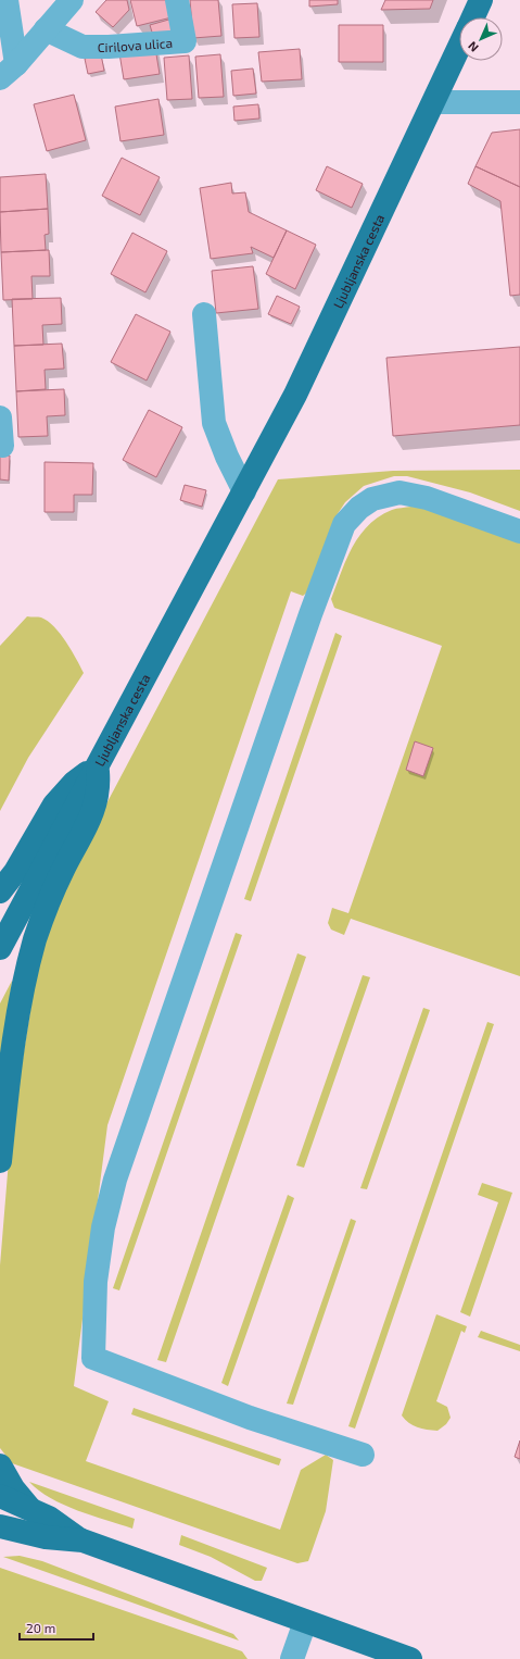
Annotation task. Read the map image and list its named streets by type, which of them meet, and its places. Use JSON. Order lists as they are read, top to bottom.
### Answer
{
  "streets": {
    "main road": ["Ljubljanska cesta"],
    "street": ["Cirilova ulica"]
  },
  "scale_bar": "20 m",
  "north": "bottom left"
}
